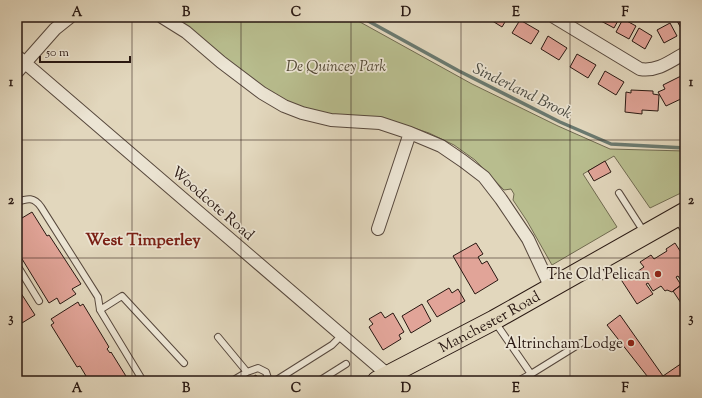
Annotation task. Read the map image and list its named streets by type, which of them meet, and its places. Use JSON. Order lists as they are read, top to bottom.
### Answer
{
  "streets": {
    "highway": ["Manchester Road"],
    "street": ["Woodcote Road"]
  },
  "crossings": [
    ["Woodcote Road", "Manchester Road"]
  ],
  "districts": ["West Timperley"],
  "water": ["Sinderland Brook"],
  "parks": ["De Quincey Park"],
  "places": ["The Old Pelican", "Altrincham Lodge"],
  "scale_bar": "50 m",
  "grid": {
    "columns": [
      "A",
      "B",
      "C",
      "D",
      "E",
      "F"
    ],
    "rows": ["1", "2", "3"]
  }
}
